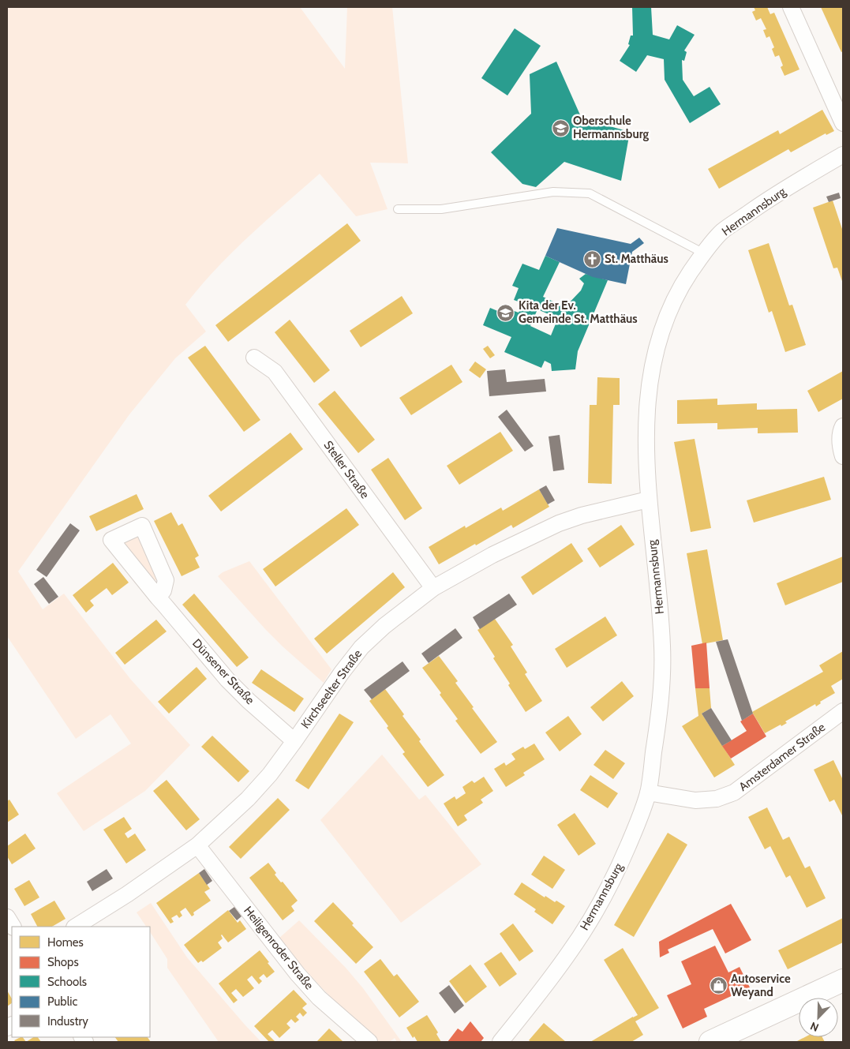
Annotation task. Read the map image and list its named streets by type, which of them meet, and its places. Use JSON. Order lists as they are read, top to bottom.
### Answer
{
  "streets": {
    "street": [
      "Hermannsburg",
      "Steller Straße",
      "Dünsener Straße",
      "Kirchseelter Straße",
      "Amsterdamer Straße",
      "Heiligenroder Straße"
    ]
  },
  "crossings": [
    ["Hermannsburg", "Kirchseelter Straße"],
    ["Hermannsburg", "Amsterdamer Straße"],
    ["Steller Straße", "Kirchseelter Straße"],
    ["Dünsener Straße", "Kirchseelter Straße"],
    ["Kirchseelter Straße", "Heiligenroder Straße"]
  ],
  "places": {
    "school or university": ["Oberschule Hermannsburg", "Kita der Ev. Gemeinde St. Matthäus"],
    "church": ["St. Matthäus"],
    "shop": ["Autoservice Weyand"]
  },
  "legend": [
    "Homes",
    "Shops",
    "Schools",
    "Public",
    "Industry"
  ],
  "north": "bottom left"
}
